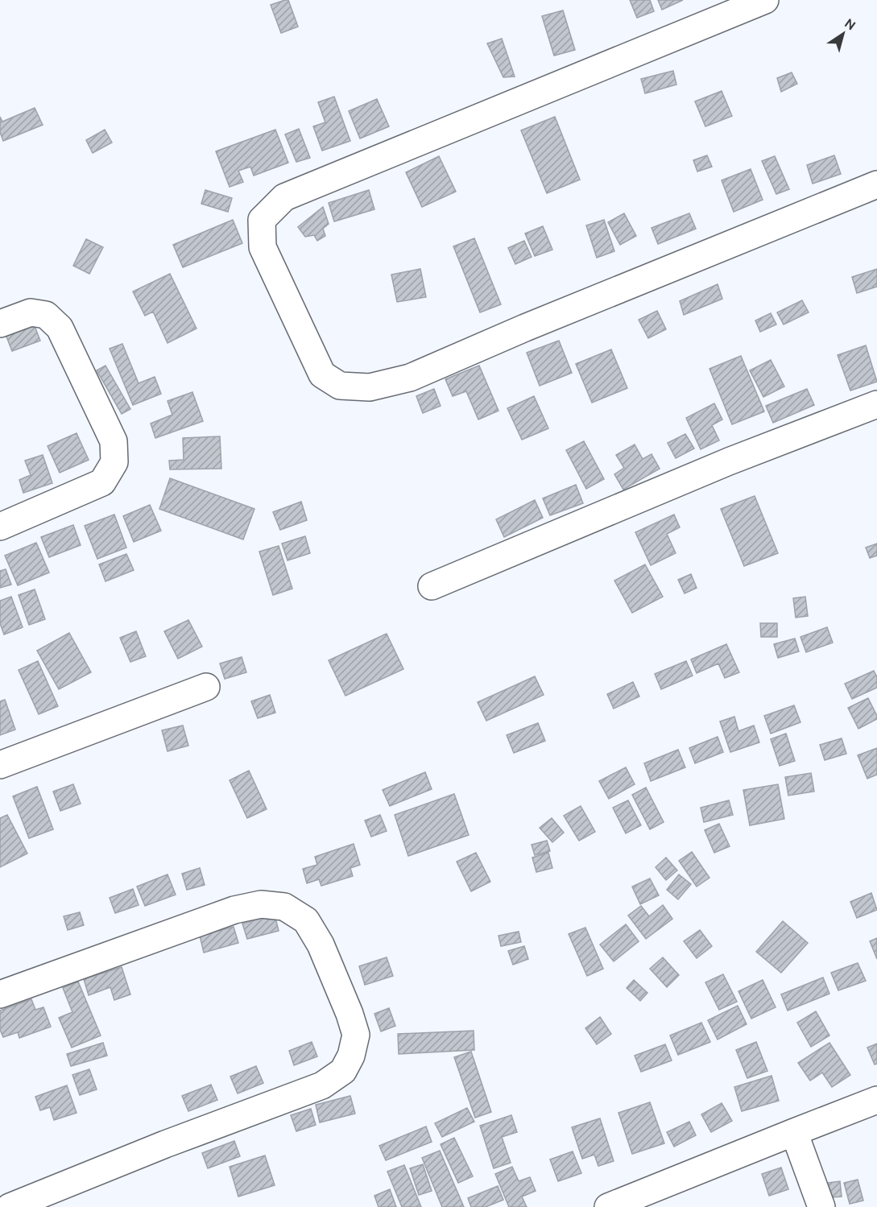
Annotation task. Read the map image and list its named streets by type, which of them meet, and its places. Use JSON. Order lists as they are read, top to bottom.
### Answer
{
  "north": "top right"
}
